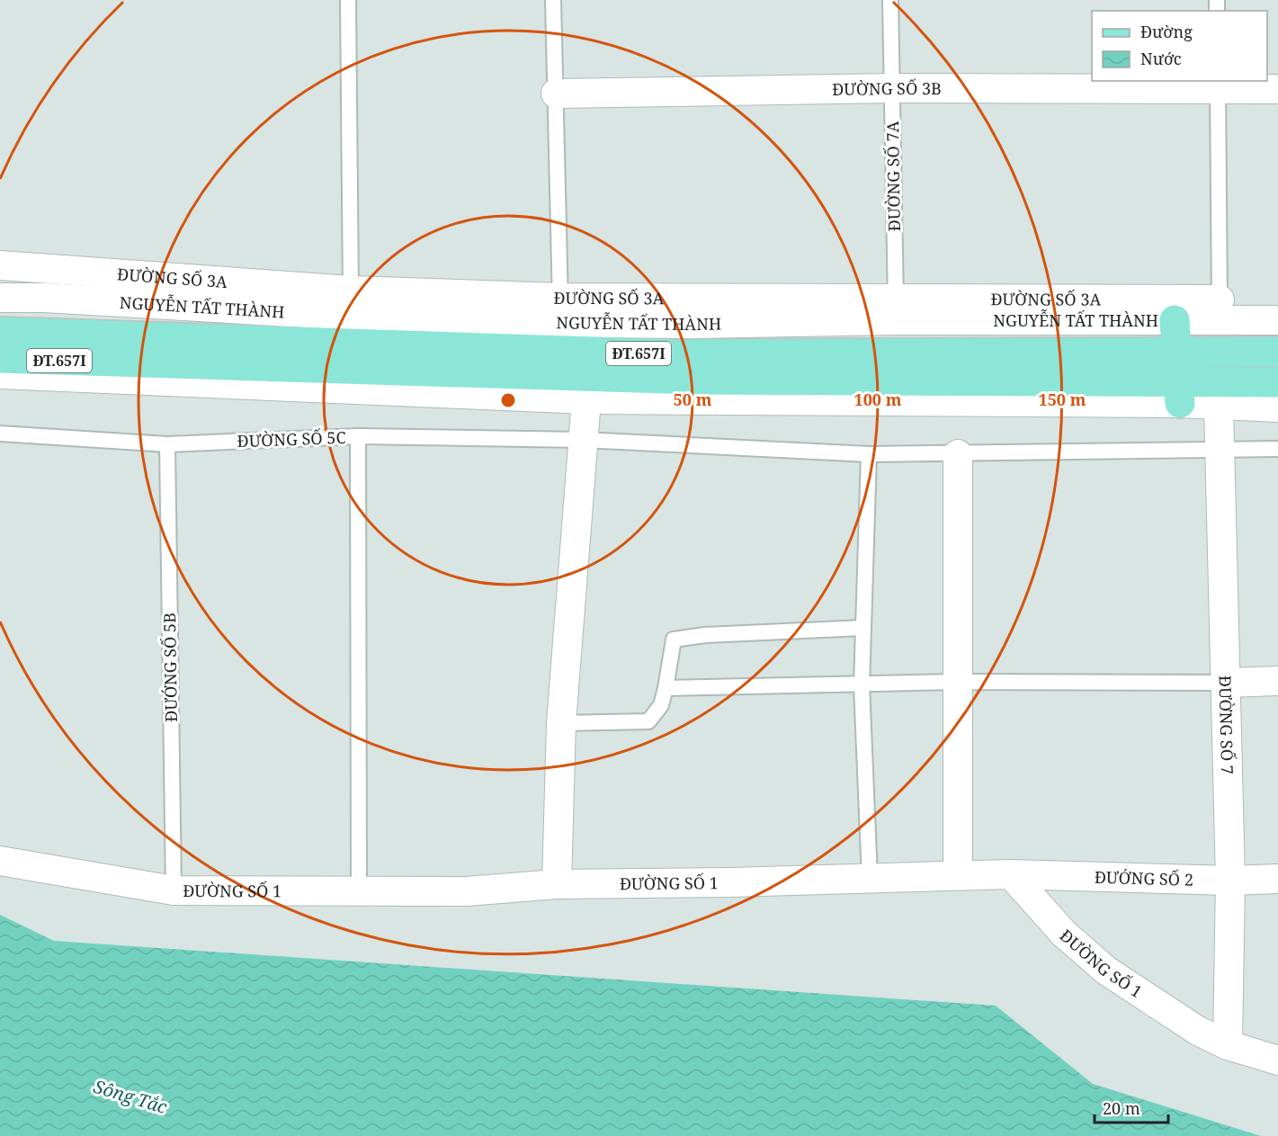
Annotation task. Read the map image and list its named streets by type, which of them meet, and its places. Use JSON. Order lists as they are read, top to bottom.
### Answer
{
  "streets": {
    "main road": ["NGUYỄN TẤT THÀNH", "ĐT.657I"],
    "street": [
      "ĐƯỜNG SỐ 3B",
      "ĐƯỜNG SỐ 3A",
      "ĐƯỜNG SỐ 7",
      "ĐƯỚNG SỐ 2",
      "ĐƯỜNG SỐ 1"
    ],
    "lane": ["ĐƯỜNG SỐ 7A", "ĐƯỜNG SỐ 5C", "ĐƯỚNG SỐ 5B"]
  },
  "crossings": [
    ["ĐƯỜNG SỐ 3B", "ĐƯỜNG SỐ 7A"],
    ["ĐƯỜNG SỐ 7A", "ĐƯỜNG SỐ 3A"],
    ["ĐƯỜNG SỐ 7A", "NGUYỄN TẤT THÀNH"],
    ["ĐƯỜNG SỐ 3A", "NGUYỄN TẤT THÀNH"],
    ["NGUYỄN TẤT THÀNH", "ĐƯỜNG SỐ 7"],
    ["ĐƯỜNG SỐ 5C", "ĐƯỚNG SỐ 5B"],
    ["ĐƯỜNG SỐ 5C", "ĐƯỜNG SỐ 7"],
    ["ĐƯỚNG SỐ 5B", "ĐƯỜNG SỐ 1"],
    ["ĐƯỜNG SỐ 7", "ĐƯỚNG SỐ 2"],
    ["ĐƯỜNG SỐ 7", "ĐƯỜNG SỐ 1"],
    ["ĐƯỚNG SỐ 2", "ĐƯỜNG SỐ 1"]
  ],
  "water": ["Sông Tắc"],
  "legend": ["Đường", "Nước"],
  "scale_bar": "20 m",
  "rings": ["50 m", "100 m", "150 m"]
}
